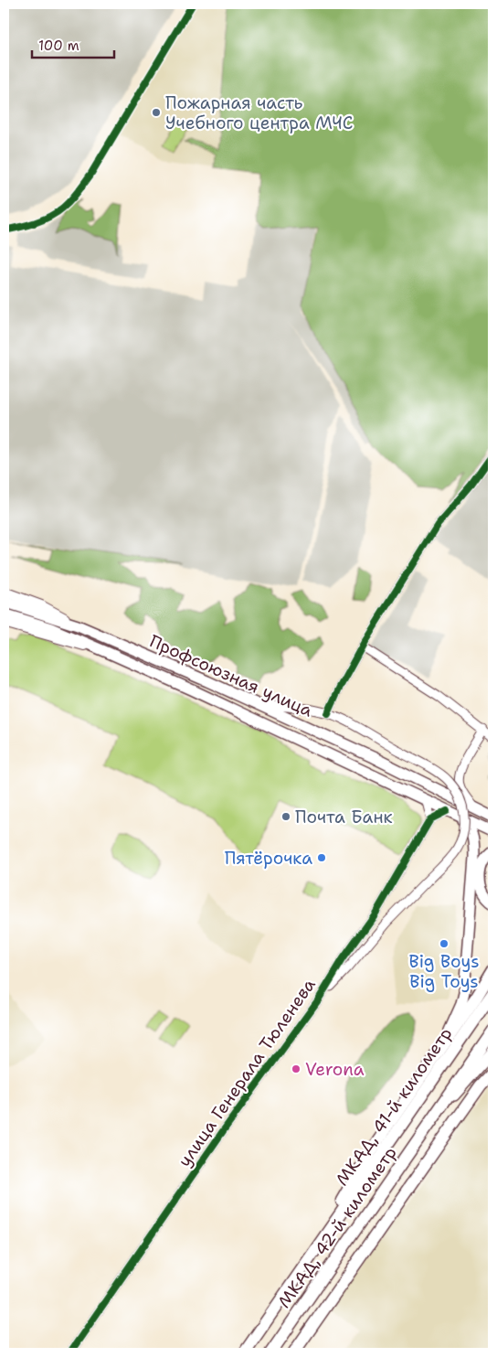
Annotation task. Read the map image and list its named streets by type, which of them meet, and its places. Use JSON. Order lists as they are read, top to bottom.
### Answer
{
  "streets": {
    "highway": ["МКАД, 41-й километр", "МКАД, 42-й километр"],
    "main road": ["Профсоюзная улица"],
    "street": ["улица Генерала Тюленева"]
  },
  "crossings": [
    ["МКАД, 41-й километр", "МКАД, 42-й километр"]
  ],
  "places": [
    "Пожарная часть Учебного центра МЧС",
    "Почта Банк",
    "Пятёрочка",
    "Big Boys Big Toys",
    "Verona"
  ],
  "scale_bar": "100 m"
}
